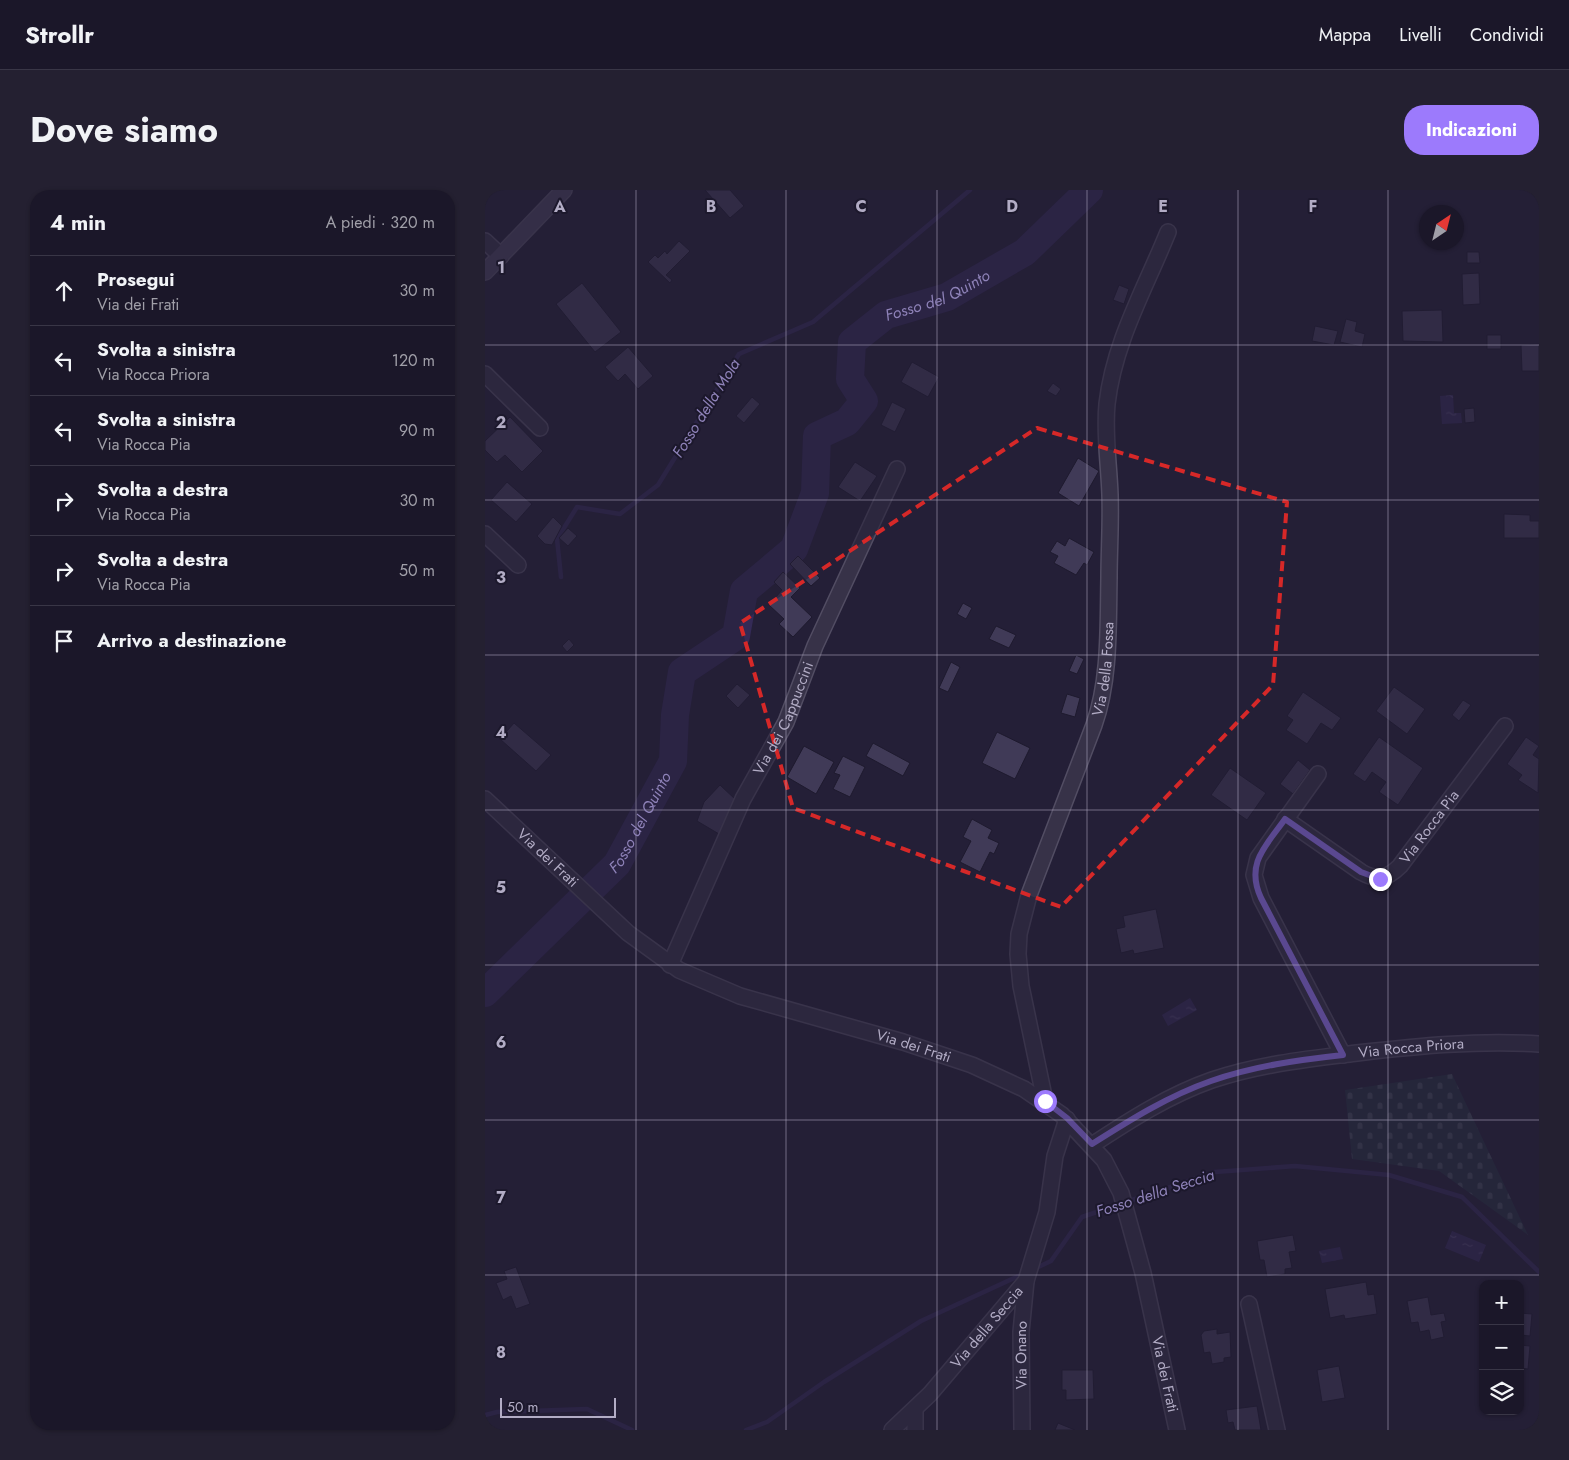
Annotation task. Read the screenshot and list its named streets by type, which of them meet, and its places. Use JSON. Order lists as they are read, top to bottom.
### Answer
{
  "streets": {
    "street": [
      "Via della Fossa",
      "Via dei Cappuccini",
      "Via Rocca Pia",
      "Via dei Frati",
      "Via Rocca Priora",
      "Via della Seccia",
      "Via Onano"
    ]
  },
  "crossings": [
    ["Via della Fossa", "Via dei Frati"],
    ["Via dei Cappuccini", "Via dei Frati"],
    ["Via dei Frati", "Via Rocca Priora"],
    ["Via dei Frati", "Via della Seccia"],
    ["Via della Seccia", "Via Onano"]
  ],
  "water": ["Fosso del Quinto", "Fosso della Mola", "Fosso della Seccia"],
  "scale_bar": "50 m",
  "north": "top right",
  "page": {
    "header": "Strollr",
    "nav": ["Mappa", "Livelli", "Condividi"],
    "title": "Dove siamo",
    "buttons": "Indicazioni",
    "heading": ["4 min", "A piedi · 320 m"],
    "list": [
      ["Prosegui", "Via dei Frati", "30 m"],
      ["Svolta a sinistra", "Via Rocca Priora", "120 m"],
      ["Svolta a sinistra", "Via Rocca Pia", "90 m"],
      ["Svolta a destra", "Via Rocca Pia", "30 m"],
      ["Svolta a destra", "Via Rocca Pia", "50 m"],
      "Arrivo a destinazione"
    ],
    "map_buttons": ["+", "−"],
    "scale": "50 m"
  },
  "grid": {
    "columns": [
      "A",
      "B",
      "C",
      "D",
      "E",
      "F"
    ],
    "rows": [
      "1",
      "2",
      "3",
      "4",
      "5",
      "6",
      "7",
      "8"
    ]
  }
}
